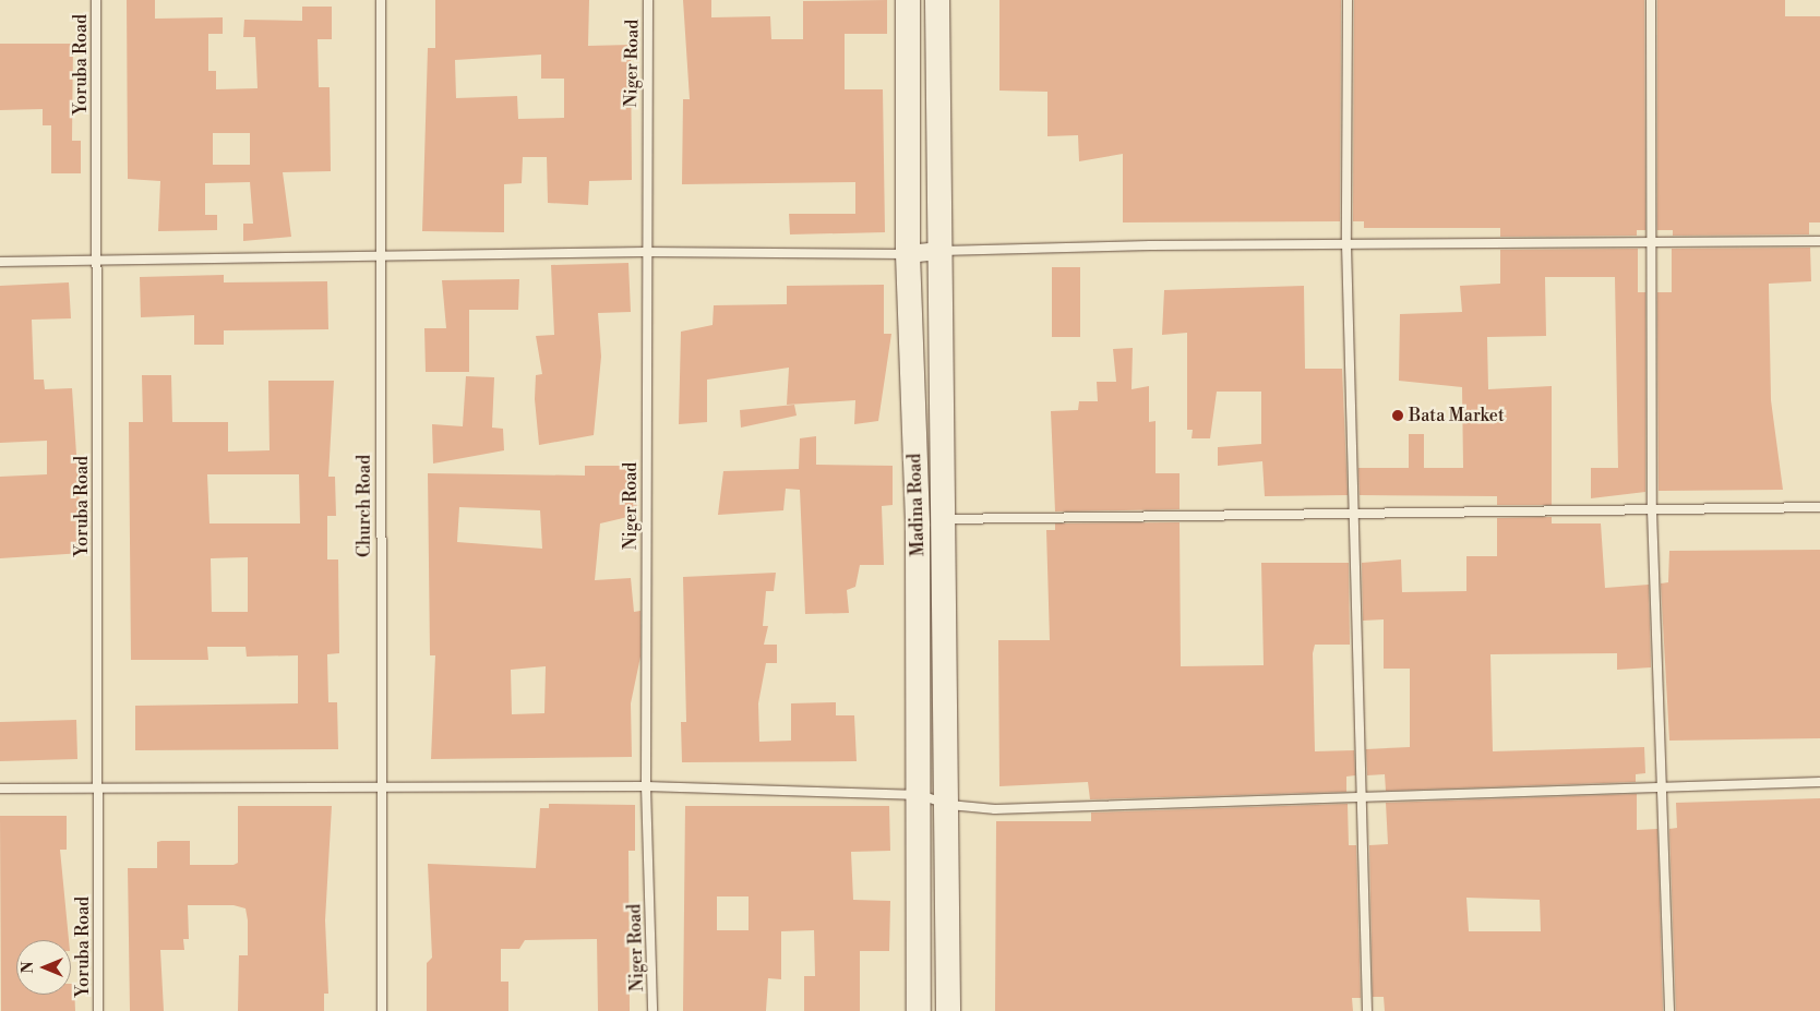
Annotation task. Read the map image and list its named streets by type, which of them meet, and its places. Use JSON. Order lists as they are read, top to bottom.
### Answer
{
  "streets": {
    "main road": ["Madina Road"],
    "lane": ["Niger Road", "Yoruba Road", "Church Road"]
  },
  "places": ["Bata Market"],
  "north": "left"
}
